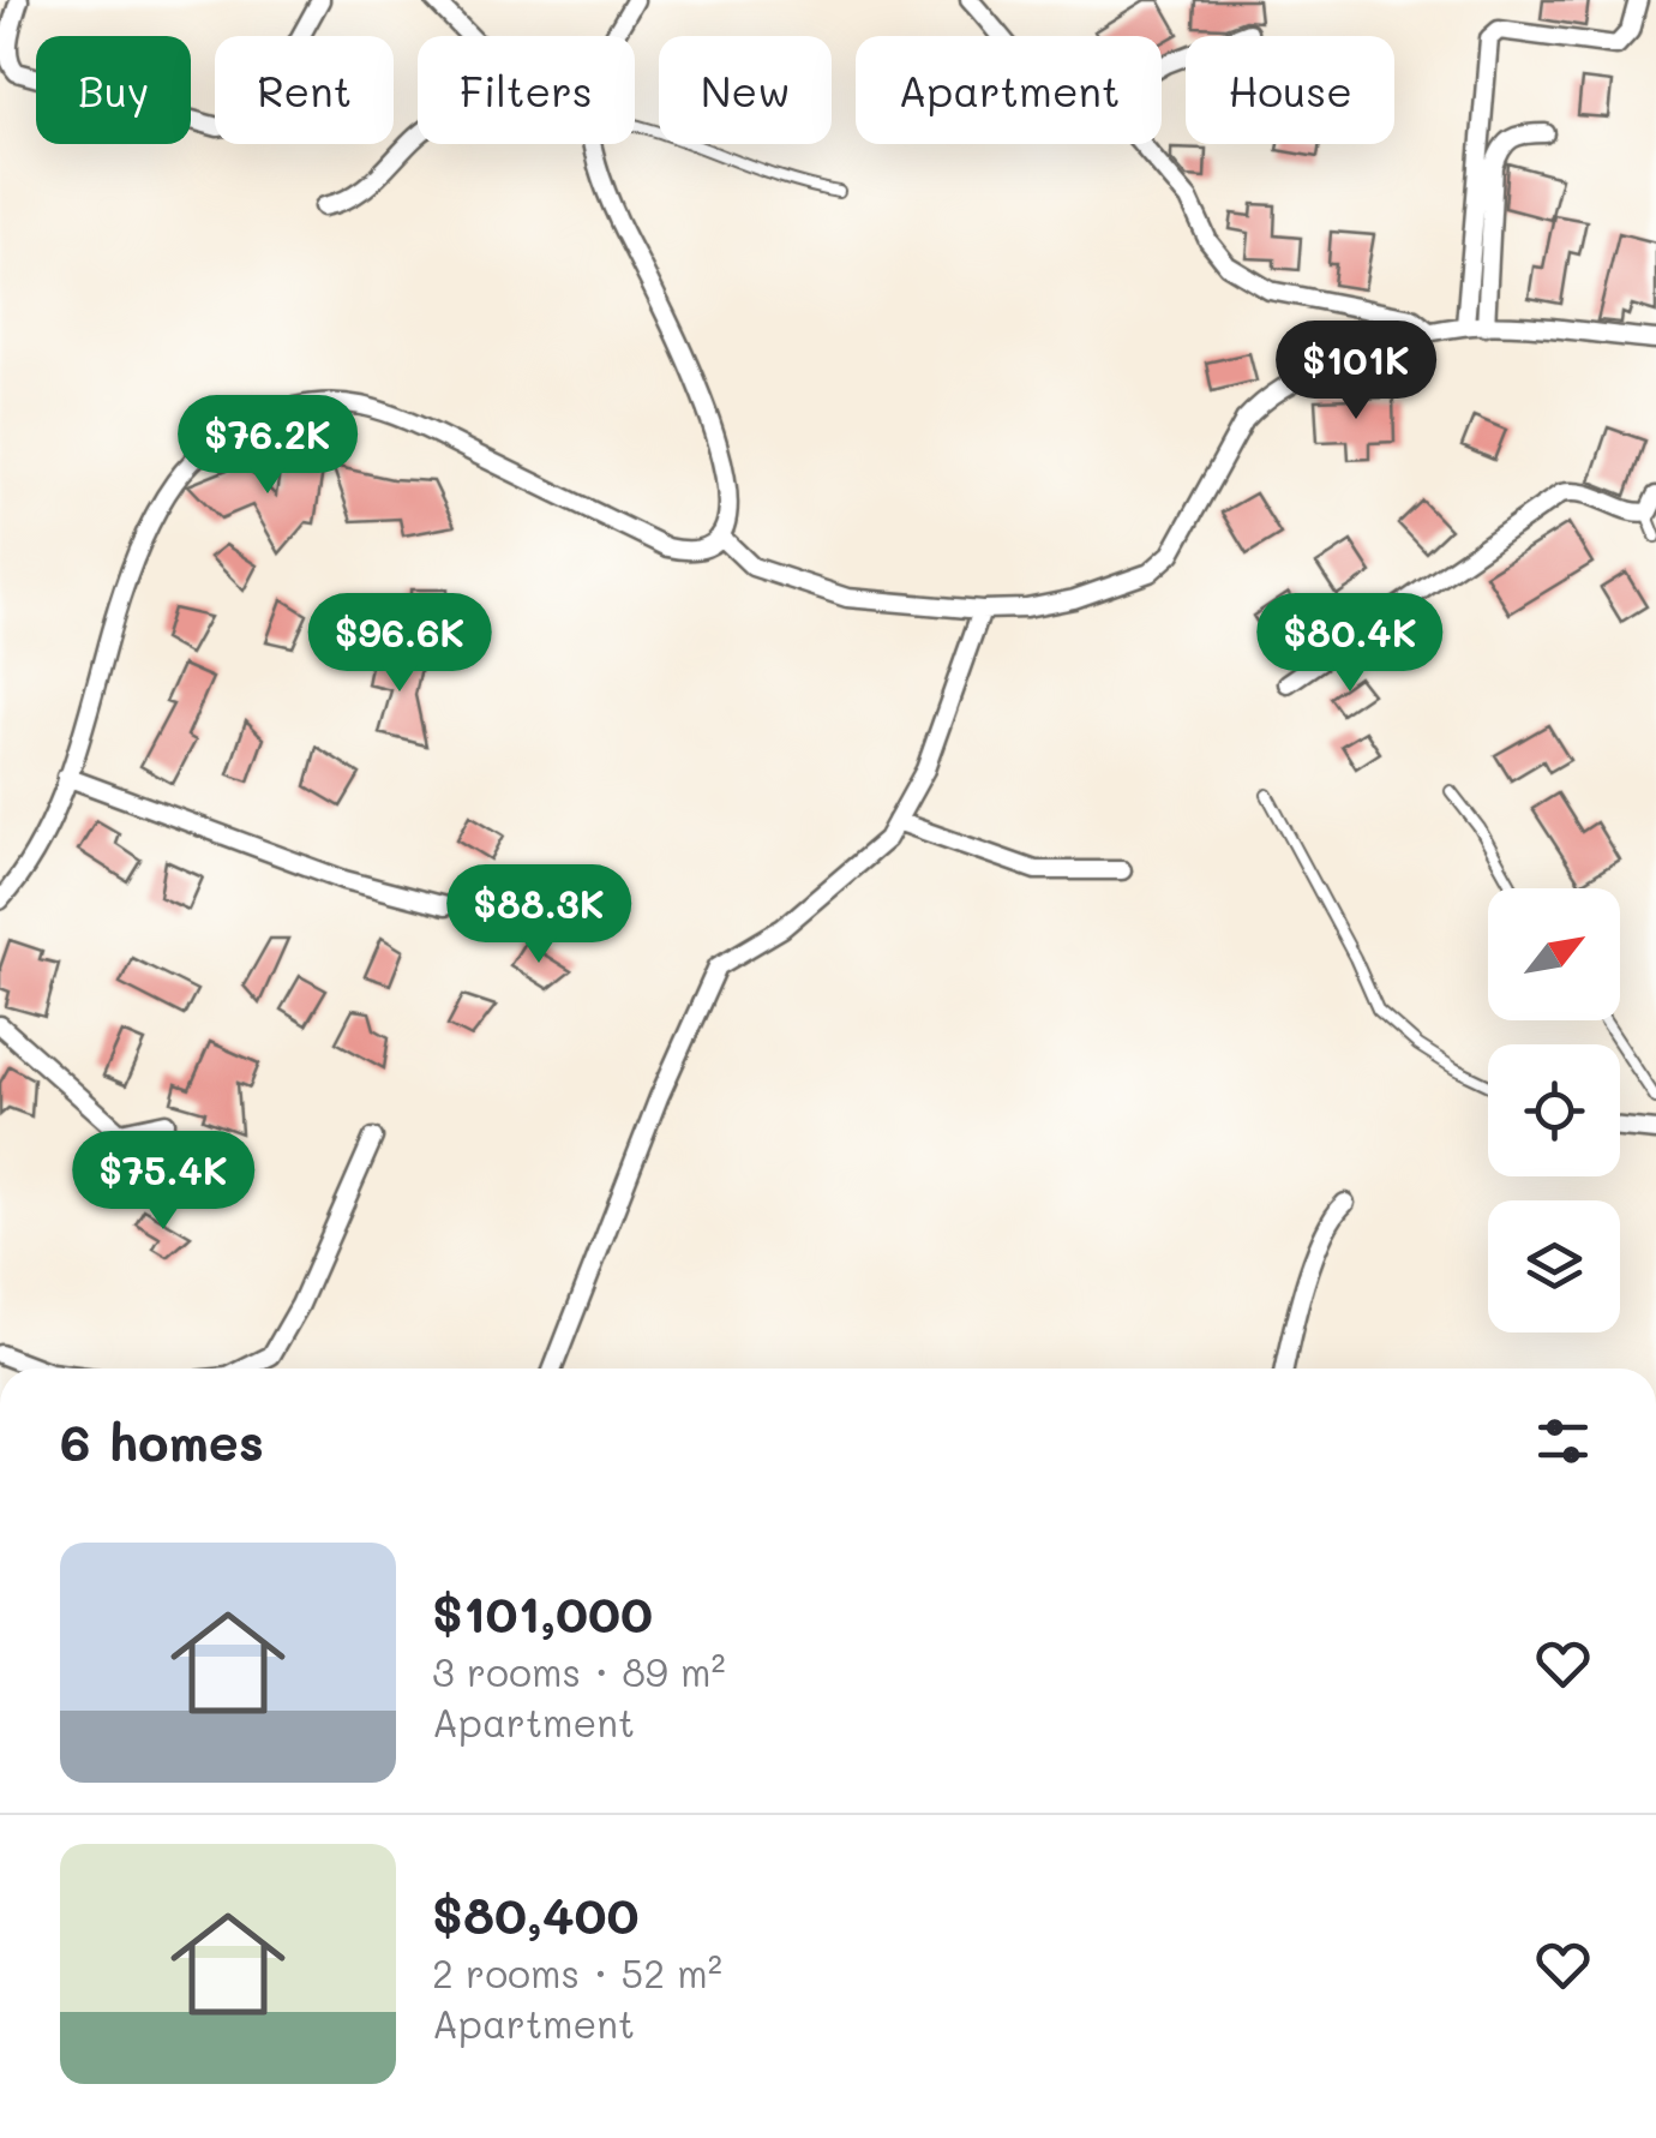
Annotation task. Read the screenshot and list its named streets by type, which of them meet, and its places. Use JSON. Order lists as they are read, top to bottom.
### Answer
{
  "north": "top right",
  "page": {
    "chip": [
      "Buy",
      "Rent",
      "Filters",
      "New",
      "Apartment",
      "House"
    ],
    "price": [
      "$101K",
      "$76.2K",
      "$96.6K",
      "$80.4K",
      "$88.3K",
      "$75.4K"
    ],
    "heading": "6 homes",
    "list": [
      {
        "name": "$101,000",
        "note": "3 rooms · 89 m² · Apartment"
      },
      {
        "name": "$80,400",
        "note": "2 rooms · 52 m² · Apartment"
      }
    ]
  }
}
